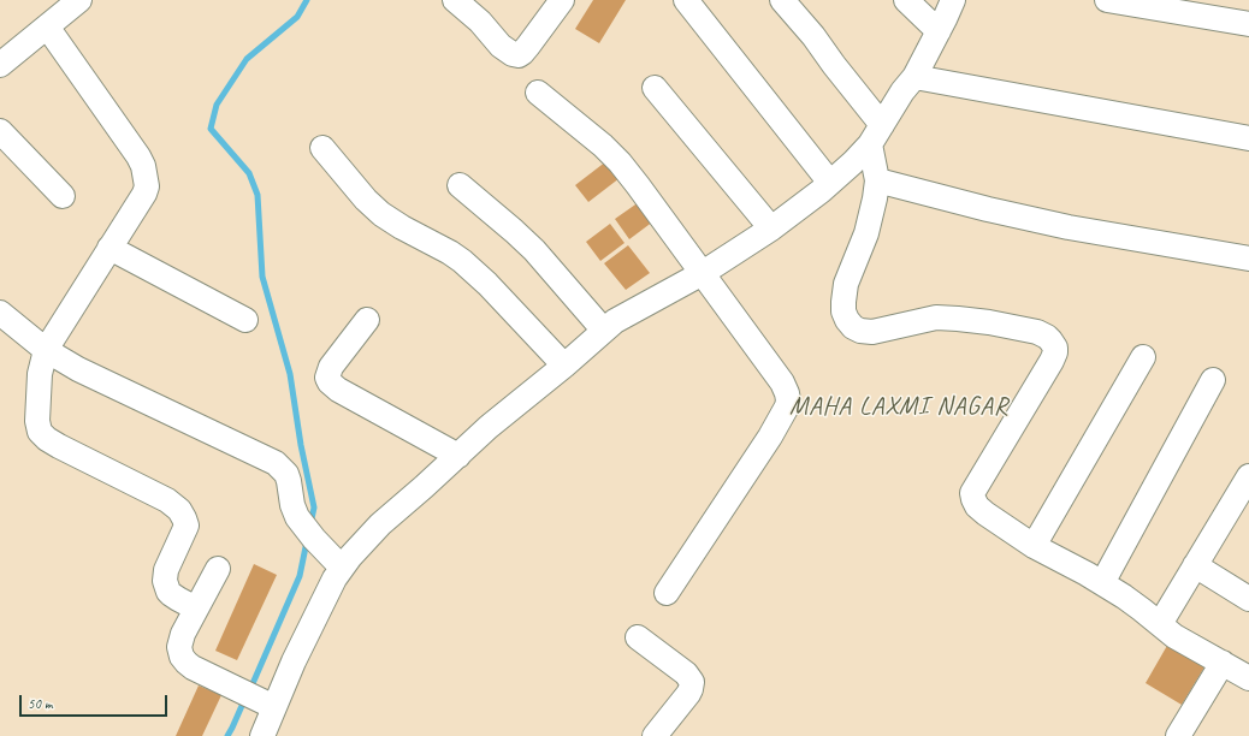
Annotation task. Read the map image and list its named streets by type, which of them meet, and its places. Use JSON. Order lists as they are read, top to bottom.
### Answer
{
  "districts": ["MAHA LAXMI NAGAR"],
  "scale_bar": "50 m"
}
